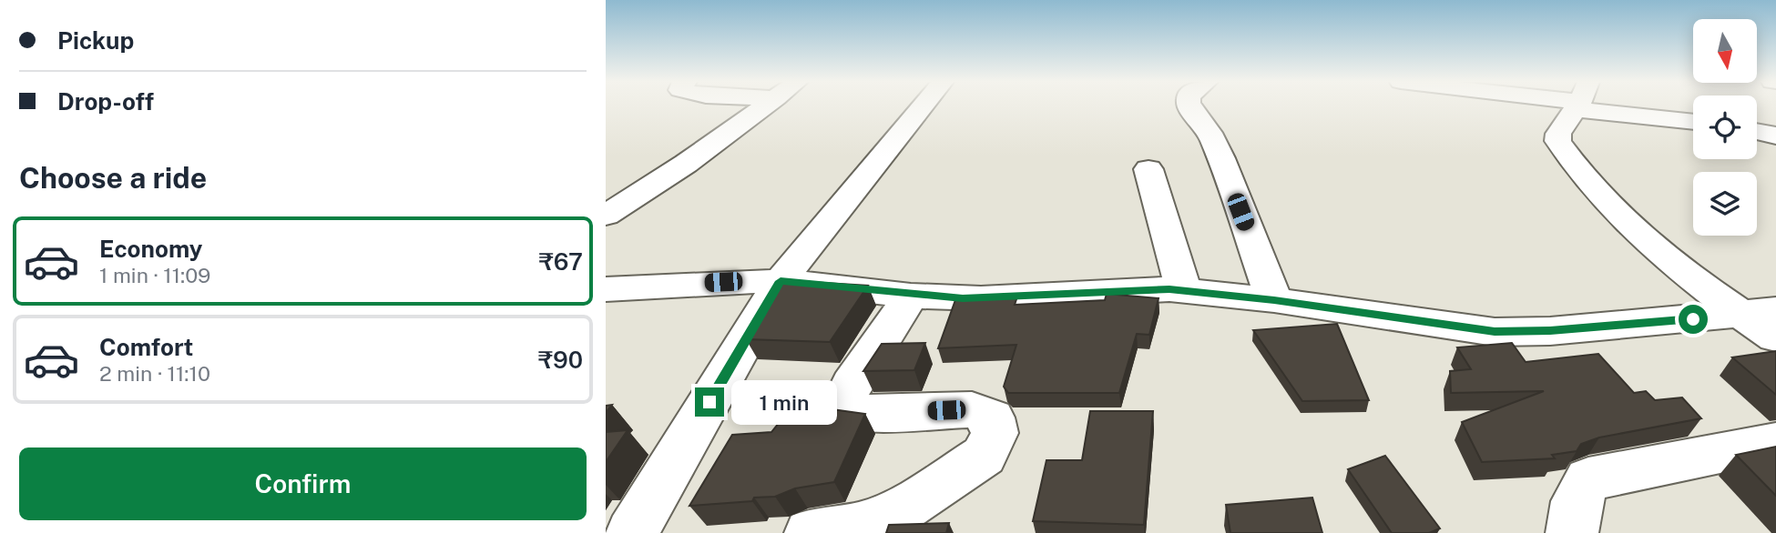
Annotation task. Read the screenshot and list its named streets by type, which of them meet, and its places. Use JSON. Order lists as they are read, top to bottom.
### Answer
{
  "north": "bottom",
  "page": {
    "banner": ["Pickup", "Drop-off"],
    "heading": "Choose a ride",
    "list": [
      {
        "name": "Economy",
        "note": "1 min · 11:09",
        "value": "₹67"
      },
      {
        "name": "Comfort",
        "note": "2 min · 11:10",
        "value": "₹90"
      }
    ],
    "bubble": "1 min",
    "buttons": "Confirm"
  }
}
